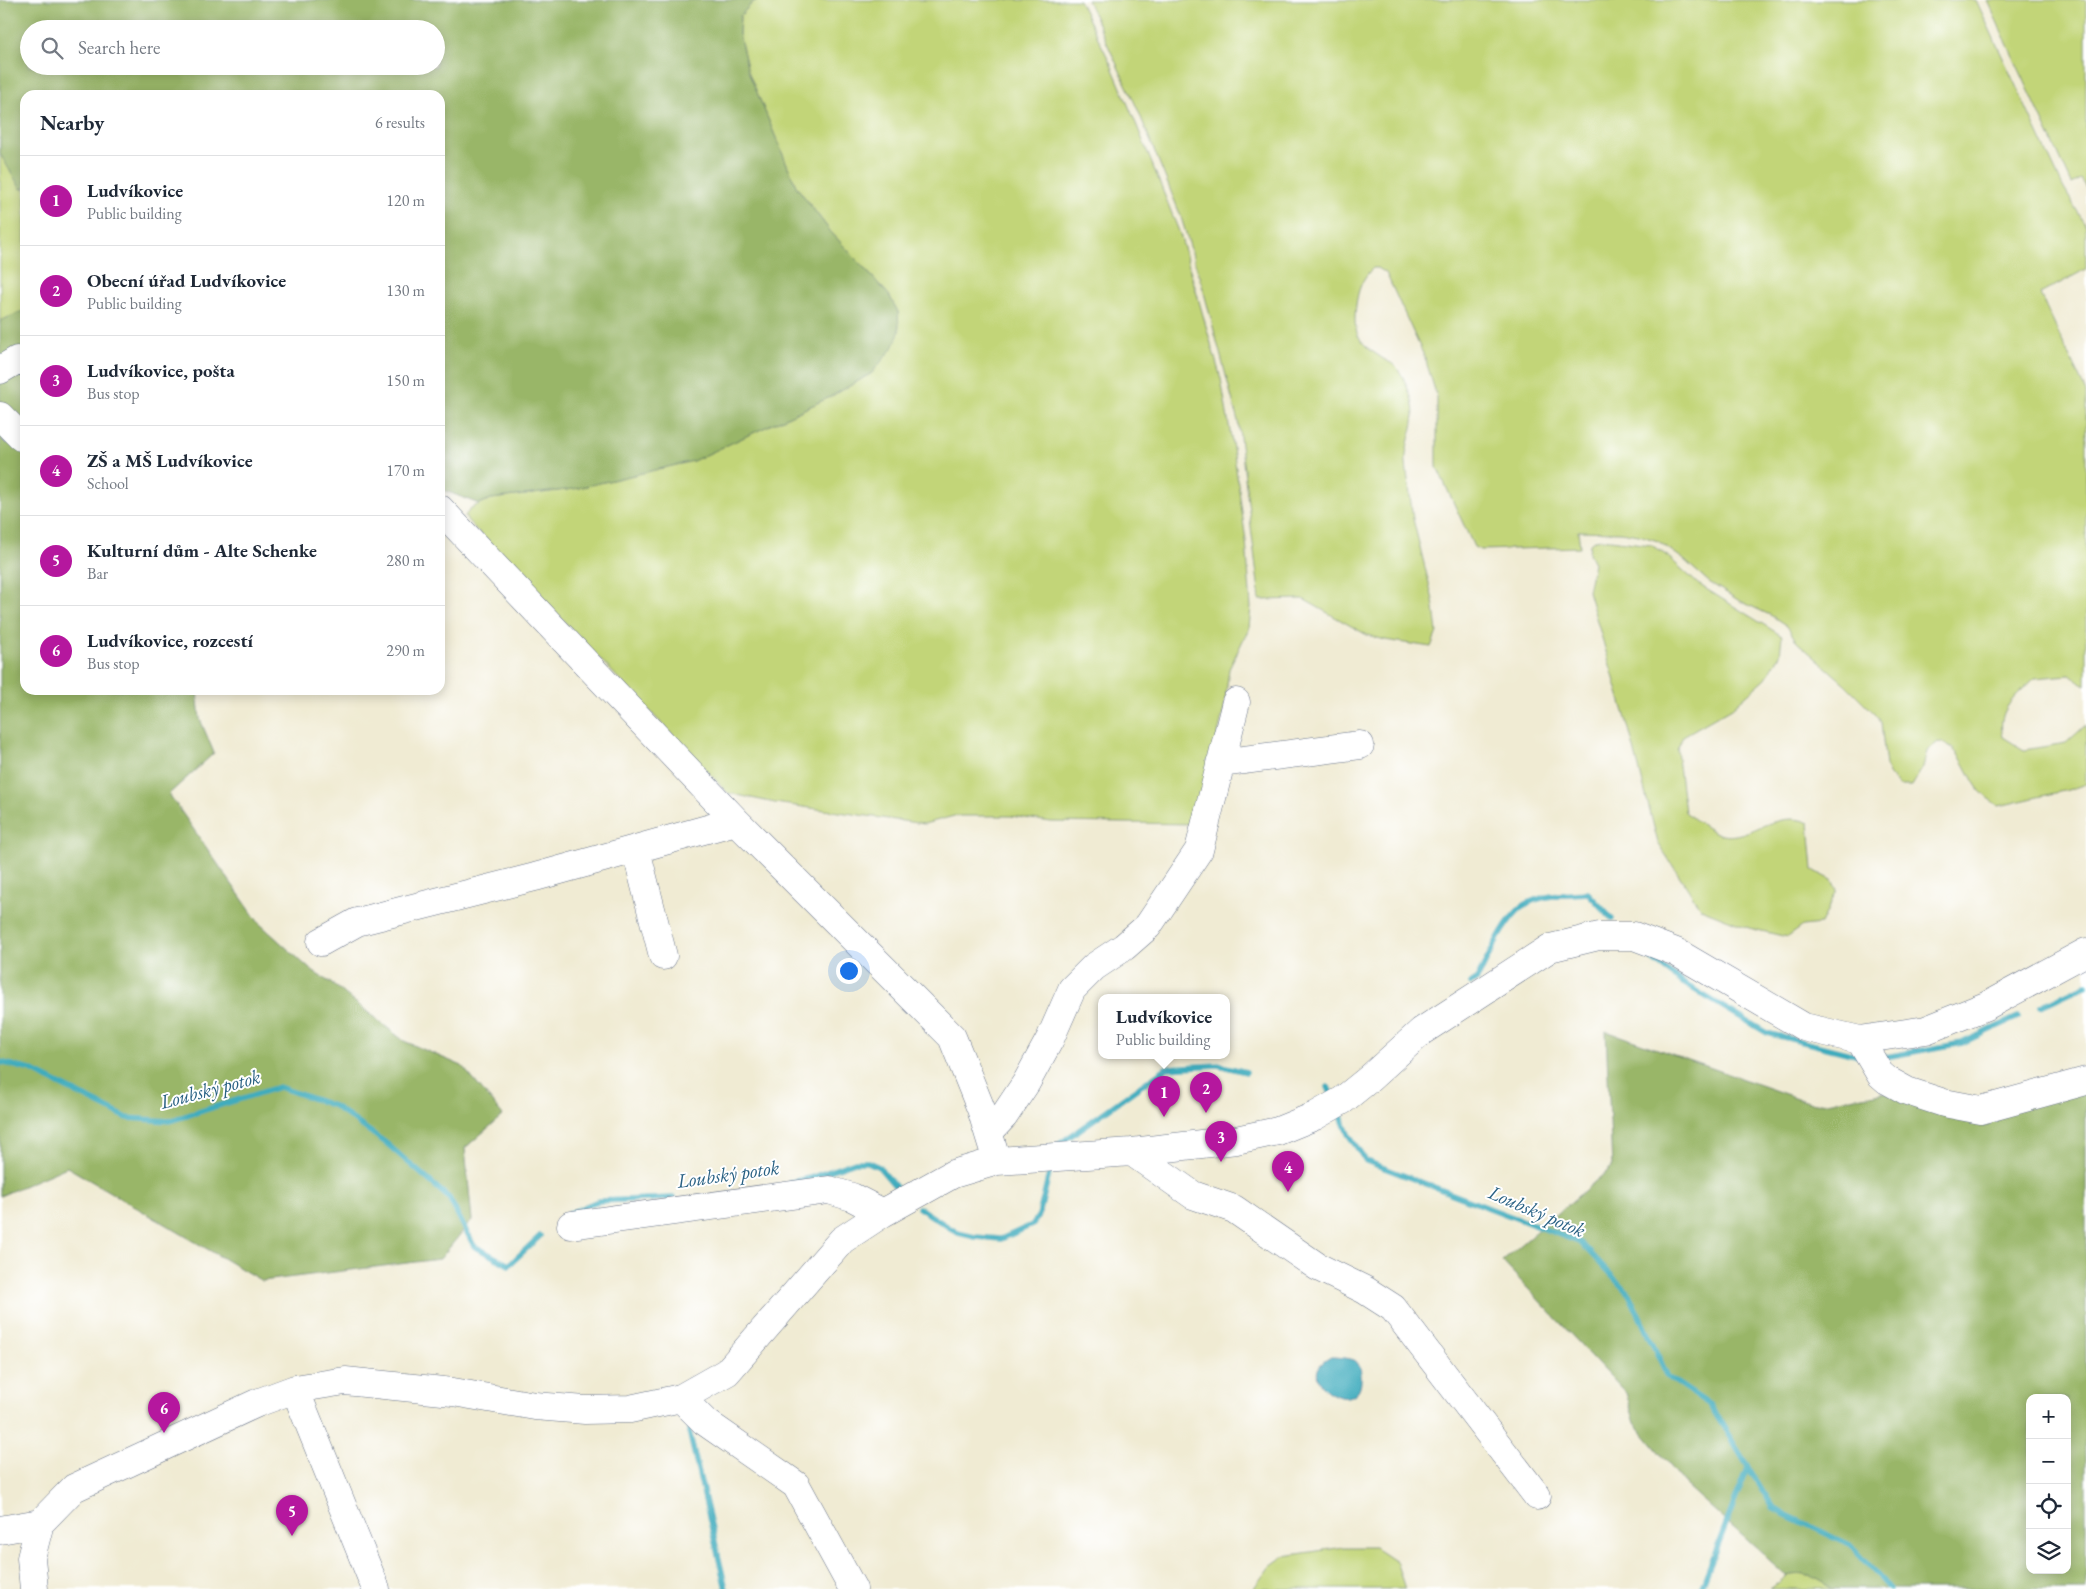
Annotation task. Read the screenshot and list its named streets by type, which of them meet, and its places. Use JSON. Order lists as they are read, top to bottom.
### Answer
{
  "water": ["Loubský potok"],
  "page": {
    "search": "Search here",
    "heading": ["Nearby", "6 results"],
    "list": [
      {
        "mark": "1",
        "name": "Ludvíkovice",
        "note": "Public building",
        "value": "120 m"
      },
      {
        "mark": "2",
        "name": "Obecní úřad Ludvíkovice",
        "note": "Public building",
        "value": "130 m"
      },
      {
        "mark": "3",
        "name": "Ludvíkovice, pošta",
        "note": "Bus stop",
        "value": "150 m"
      },
      {
        "mark": "4",
        "name": "ZŠ a MŠ Ludvíkovice",
        "note": "School",
        "value": "170 m"
      },
      {
        "mark": "5",
        "name": "Kulturní dům - Alte Schenke",
        "note": "Bar",
        "value": "280 m"
      },
      {
        "mark": "6",
        "name": "Ludvíkovice, rozcestí",
        "note": "Bus stop",
        "value": "290 m"
      }
    ],
    "popup": ["Ludvíkovice", "Public building"],
    "pins": [
      "2",
      "1",
      "3",
      "4",
      "6",
      "5"
    ],
    "map_buttons": ["+", "−"]
  }
}
